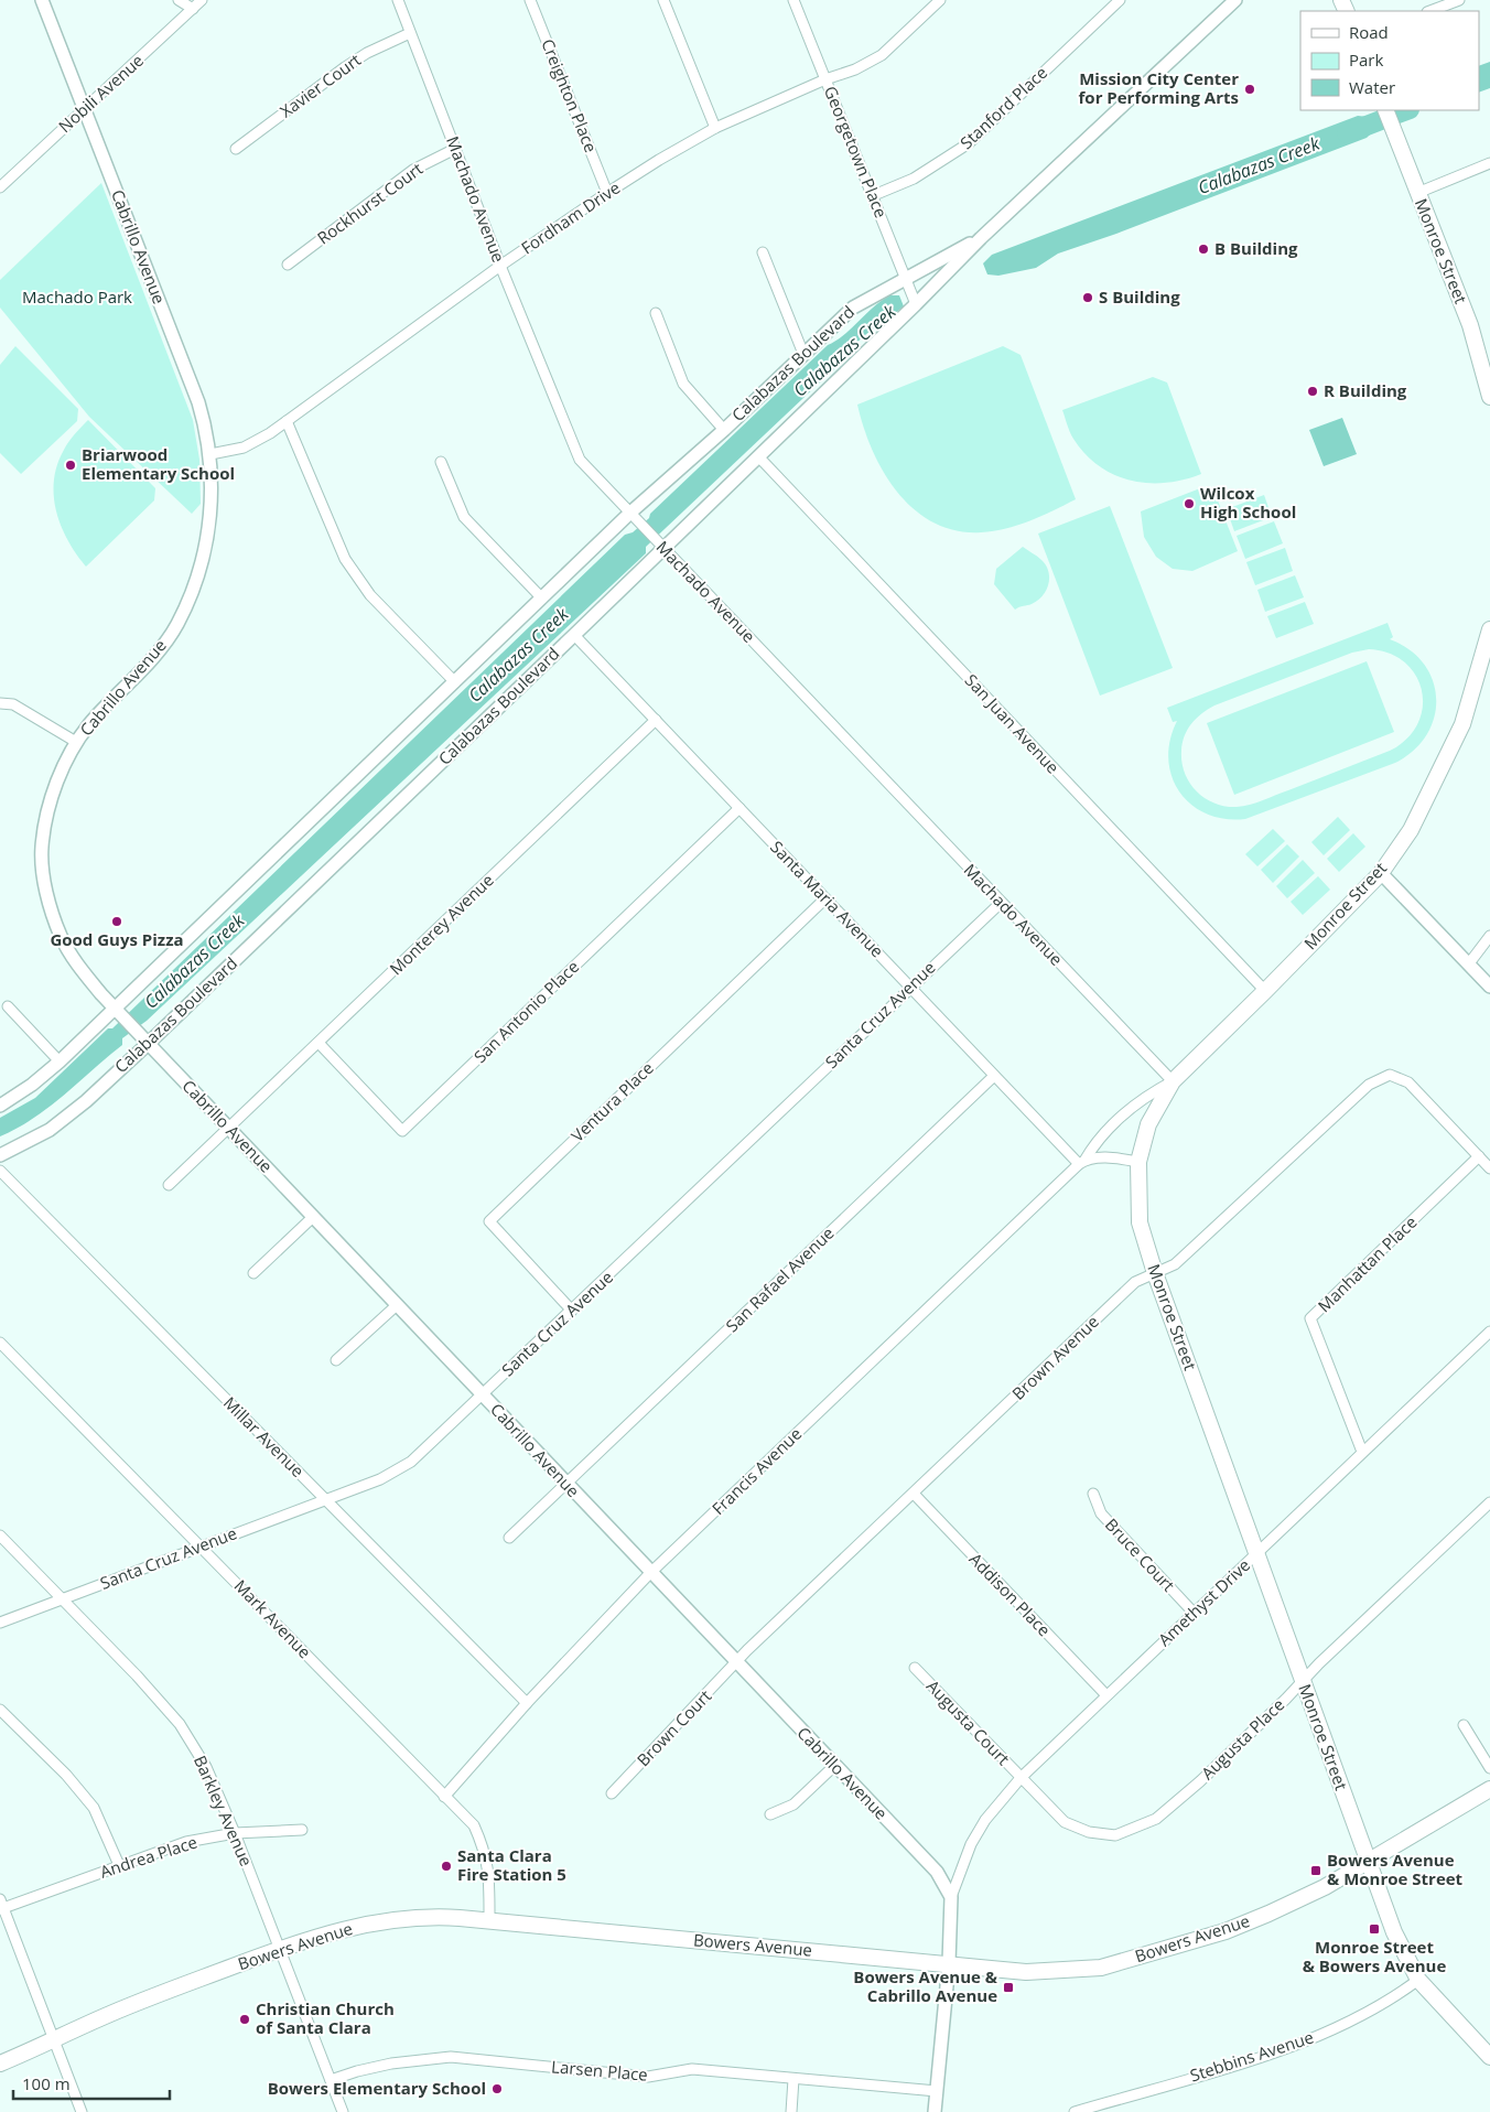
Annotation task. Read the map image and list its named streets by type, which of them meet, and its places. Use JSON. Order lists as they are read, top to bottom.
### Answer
{
  "streets": {
    "main road": ["Monroe Street", "Bowers Avenue"],
    "street": [
      "Xavier Court",
      "Nobili Avenue",
      "Creighton Place",
      "Stanford Place",
      "Georgetown Place",
      "Machado Avenue",
      "Rockhurst Court",
      "Fordham Drive",
      "Cabrillo Avenue",
      "Calabazas Boulevard",
      "San Juan Avenue",
      "Santa Maria Avenue",
      "Monterey Avenue",
      "San Antonio Place",
      "Santa Cruz Avenue",
      "Ventura Place",
      "Manhattan Place",
      "San Rafael Avenue",
      "Brown Avenue",
      "Millar Avenue",
      "Francis Avenue",
      "Bruce Court",
      "Addison Place",
      "Amethyst Drive",
      "Mark Avenue",
      "Augusta Court",
      "Brown Court",
      "Augusta Place",
      "Barkley Avenue",
      "Andrea Place",
      "Stebbins Avenue",
      "Larsen Place"
    ]
  },
  "crossings": [
    ["Xavier Court", "Machado Avenue"],
    ["Nobili Avenue", "Cabrillo Avenue"],
    ["Creighton Place", "Fordham Drive"],
    ["Stanford Place", "Georgetown Place"],
    ["Georgetown Place", "Fordham Drive"],
    ["Georgetown Place", "Calabazas Boulevard"],
    ["Machado Avenue", "Rockhurst Court"],
    ["Machado Avenue", "Fordham Drive"],
    ["Machado Avenue", "Monroe Street"],
    ["Machado Avenue", "Calabazas Boulevard"],
    ["Machado Avenue", "Santa Cruz Avenue"],
    ["Machado Avenue", "Francis Avenue"],
    ["Fordham Drive", "Cabrillo Avenue"],
    ["Cabrillo Avenue", "Calabazas Boulevard"],
    ["Cabrillo Avenue", "Monterey Avenue"],
    ["Cabrillo Avenue", "Santa Cruz Avenue"],
    ["Cabrillo Avenue", "San Rafael Avenue"],
    ["Cabrillo Avenue", "Brown Avenue"],
    ["Cabrillo Avenue", "Francis Avenue"],
    ["Cabrillo Avenue", "Amethyst Drive"],
    ["Cabrillo Avenue", "Brown Court"],
    ["Monroe Street", "San Juan Avenue"],
    ["Monroe Street", "Brown Avenue"],
    ["Monroe Street", "Francis Avenue"],
    ["Monroe Street", "Amethyst Drive"],
    ["Monroe Street", "Augusta Place"],
    ["Monroe Street", "Bowers Avenue"],
    ["Monroe Street", "Stebbins Avenue"],
    ["Calabazas Boulevard", "San Juan Avenue"],
    ["Calabazas Boulevard", "Santa Maria Avenue"],
    ["Santa Maria Avenue", "Monterey Avenue"],
    ["Santa Maria Avenue", "San Antonio Place"],
    ["Santa Maria Avenue", "Santa Cruz Avenue"],
    ["Santa Maria Avenue", "Ventura Place"],
    ["Santa Maria Avenue", "San Rafael Avenue"],
    ["Santa Maria Avenue", "Francis Avenue"],
    ["Monterey Avenue", "San Antonio Place"],
    ["Santa Cruz Avenue", "Ventura Place"],
    ["Santa Cruz Avenue", "Millar Avenue"],
    ["Santa Cruz Avenue", "Mark Avenue"],
    ["Santa Cruz Avenue", "Barkley Avenue"],
    ["Manhattan Place", "Brown Avenue"],
    ["Manhattan Place", "Amethyst Drive"],
    ["Brown Avenue", "Addison Place"],
    ["Brown Avenue", "Brown Court"],
    ["Millar Avenue", "Francis Avenue"],
    ["Francis Avenue", "Mark Avenue"],
    ["Bruce Court", "Amethyst Drive"],
    ["Addison Place", "Amethyst Drive"],
    ["Amethyst Drive", "Augusta Court"],
    ["Amethyst Drive", "Augusta Place"],
    ["Mark Avenue", "Bowers Avenue"],
    ["Augusta Court", "Augusta Place"],
    ["Barkley Avenue", "Andrea Place"],
    ["Barkley Avenue", "Bowers Avenue"],
    ["Barkley Avenue", "Larsen Place"]
  ],
  "water": ["Calabazas Creek"],
  "parks": ["Machado Park"],
  "places": {
    "other": [
      "Mission City Center for Performing Arts",
      "B Building",
      "S Building",
      "R Building",
      "Briarwood Elementary School",
      "Wilcox High School",
      "Good Guys Pizza",
      "Santa Clara Fire Station 5",
      "Christian Church of Santa Clara",
      "Bowers Elementary School"
    ],
    "transit": ["Bowers Avenue & Monroe Street", "Monroe Street & Bowers Avenue", "Bowers Avenue & Cabrillo Avenue"]
  },
  "legend": ["Road", "Park", "Water"],
  "scale_bar": "100 m"
}
